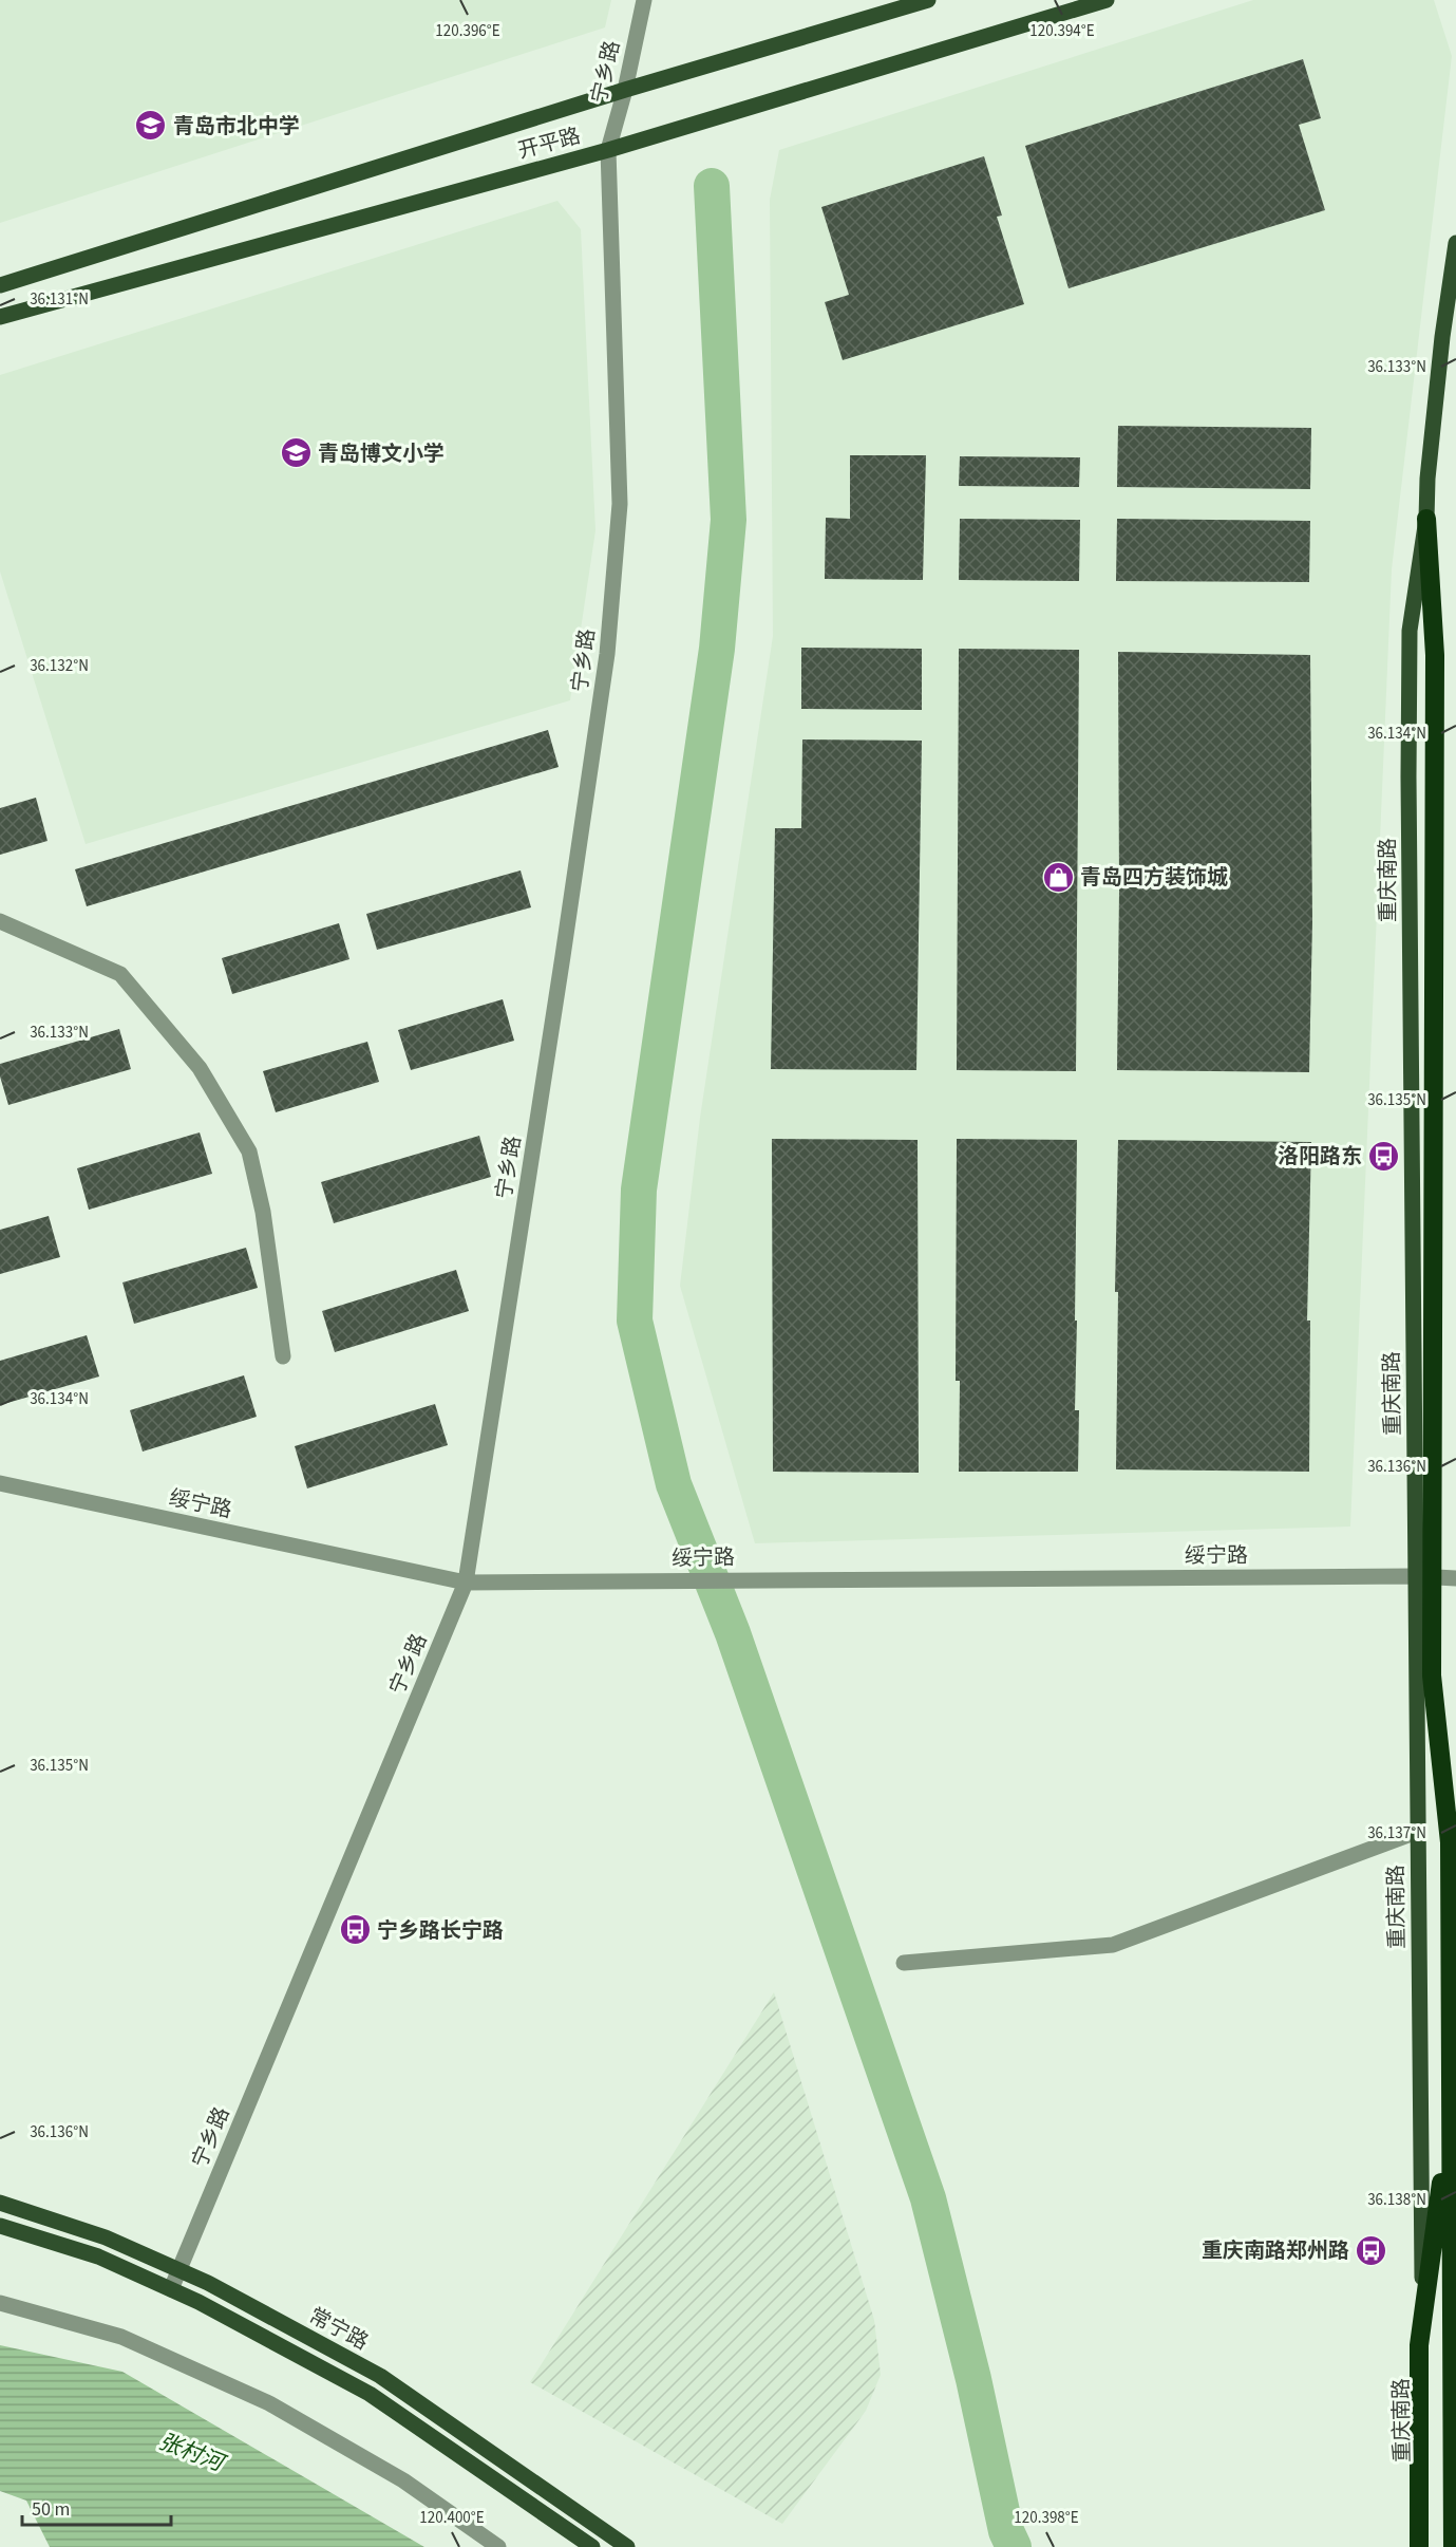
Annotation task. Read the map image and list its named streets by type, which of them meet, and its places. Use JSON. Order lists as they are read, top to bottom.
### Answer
{
  "streets": {
    "main road": ["开平路", "重庆南路", "常宁路"],
    "street": ["宁乡路", "绥宁路"]
  },
  "crossings": [
    ["宁乡路", "开平路"],
    ["宁乡路", "绥宁路"],
    ["宁乡路", "常宁路"],
    ["重庆南路", "绥宁路"]
  ],
  "water": ["张村河"],
  "places": {
    "school or university": ["青岛市北中学", "青岛博文小学"],
    "shop": ["青岛四方装饰城"],
    "bus stop": ["洛阳路东", "宁乡路长宁路", "重庆南路郑州路"]
  },
  "scale_bar": "50 m",
  "coordinates": [
    "120.396°E",
    "120.394°E",
    "36.131°N",
    "36.133°N",
    "36.132°N",
    "36.134°N",
    "36.135°N",
    "36.136°N",
    "36.137°N",
    "36.138°N",
    "120.400°E",
    "120.398°E"
  ]
}
